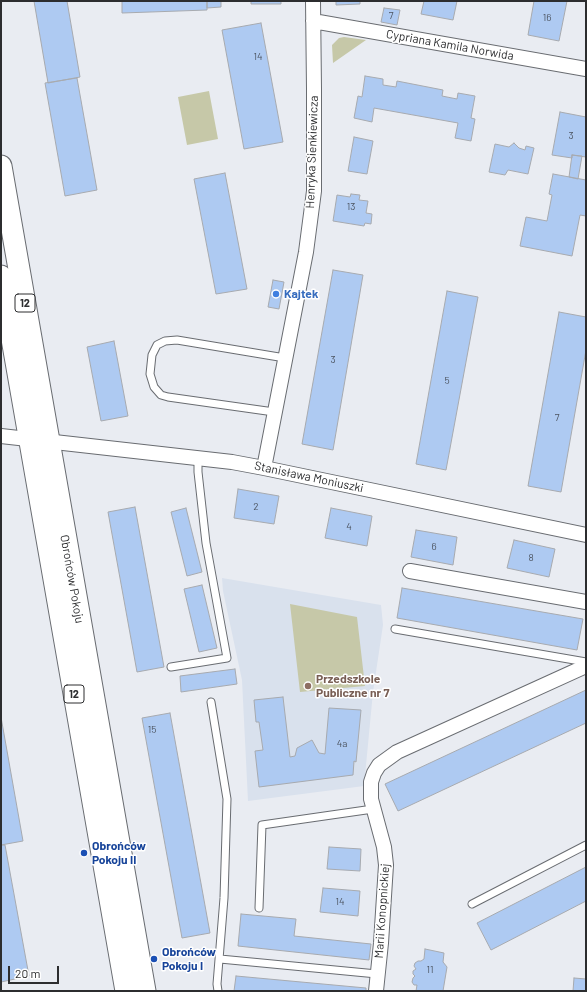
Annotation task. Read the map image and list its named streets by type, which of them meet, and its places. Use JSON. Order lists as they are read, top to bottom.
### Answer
{
  "streets": {
    "main road": ["12", "Obrońców Pokoju"],
    "street": [
      "Cypriana Kamila Norwida",
      "Henryka Sienkiewicza",
      "Stanisława Moniuszki",
      "Marii Konopnickiej"
    ]
  },
  "crossings": [
    ["Cypriana Kamila Norwida", "Henryka Sienkiewicza"],
    ["Henryka Sienkiewicza", "Stanisława Moniuszki"],
    ["Stanisława Moniuszki", "Obrońców Pokoju"]
  ],
  "places": [
    "Kajtek",
    "Przedszkole Publiczne nr 7",
    "Obrońców Pokoju II",
    "Obrońców Pokoju I"
  ],
  "house_numbers": [
    "7",
    "16",
    "14",
    "3",
    "13",
    "3",
    "5",
    "7",
    "2",
    "4",
    "6",
    "8",
    "15",
    "4a",
    "14",
    "11"
  ],
  "scale_bar": "20 m"
}
